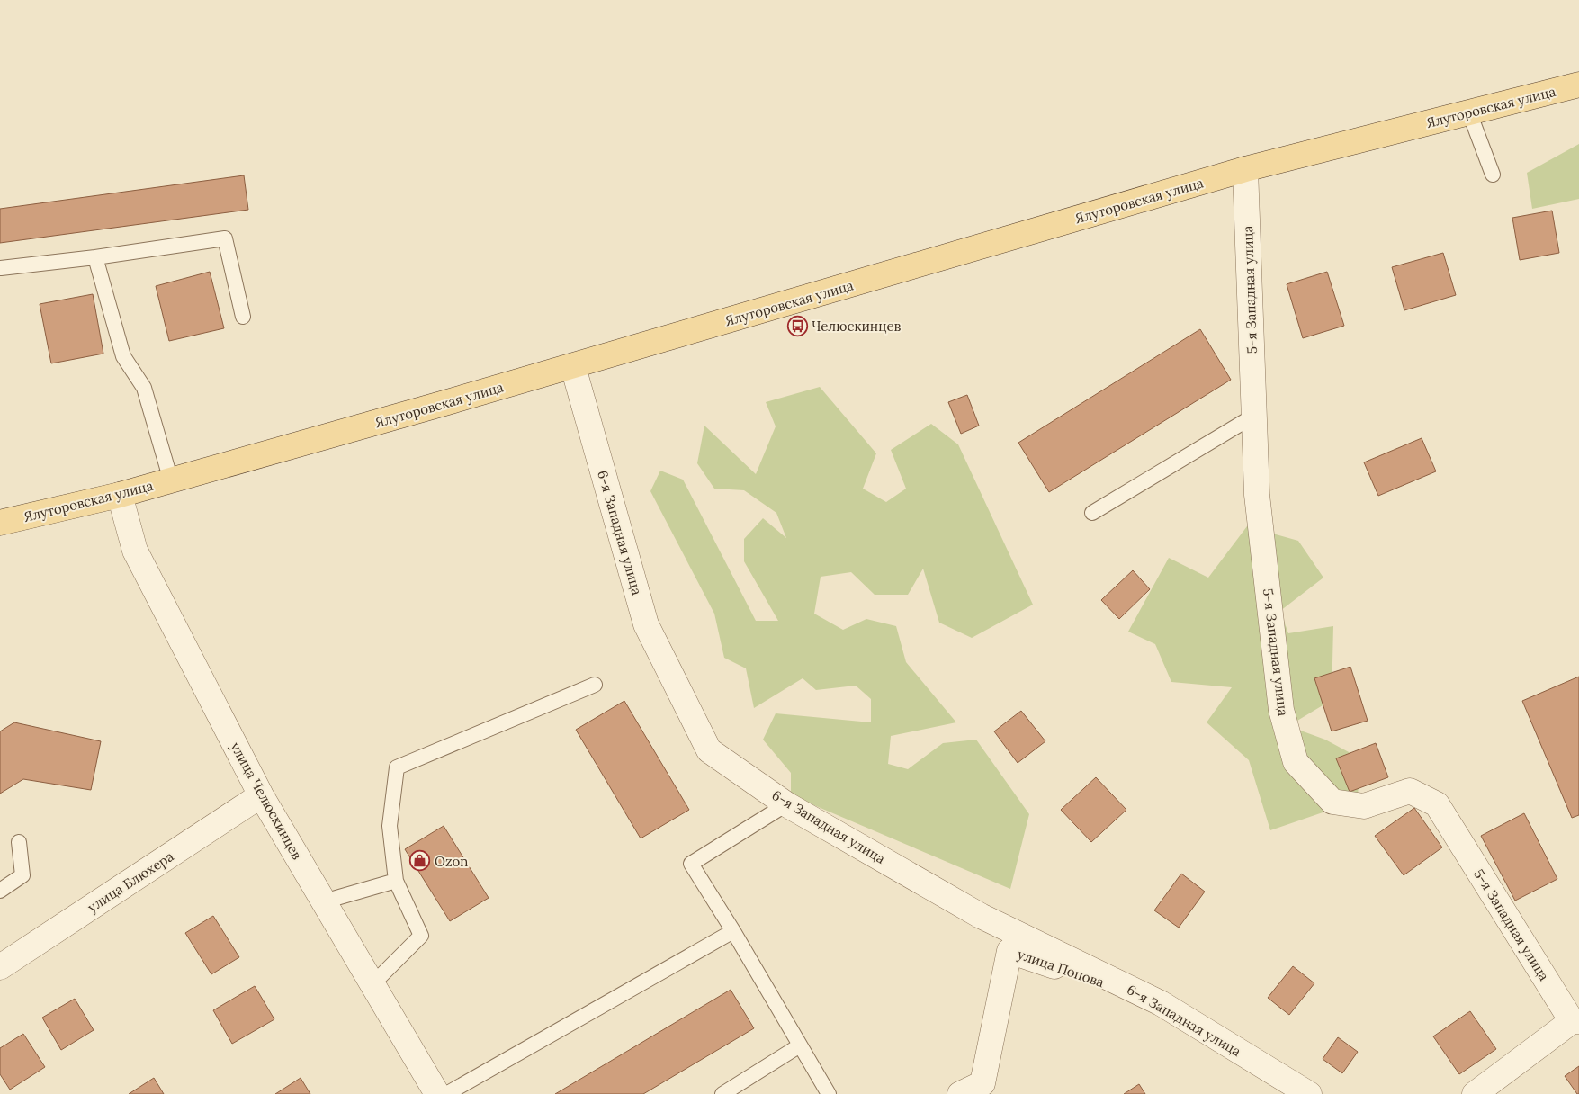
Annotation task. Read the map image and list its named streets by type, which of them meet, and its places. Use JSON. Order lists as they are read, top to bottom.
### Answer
{
  "streets": {
    "main road": ["Ялуторовская улица"],
    "street": [
      "5-я Западная улица",
      "6-я Западная улица",
      "улица Челюскинцев",
      "улица Блюхера",
      "улица Попова"
    ]
  },
  "crossings": [
    ["Ялуторовская улица", "5-я Западная улица"],
    ["Ялуторовская улица", "6-я Западная улица"],
    ["Ялуторовская улица", "улица Челюскинцев"],
    ["6-я Западная улица", "улица Попова"],
    ["улица Челюскинцев", "улица Блюхера"]
  ],
  "places": {
    "bus stop": ["Челюскинцев"],
    "shop": ["Ozon"]
  }
}
